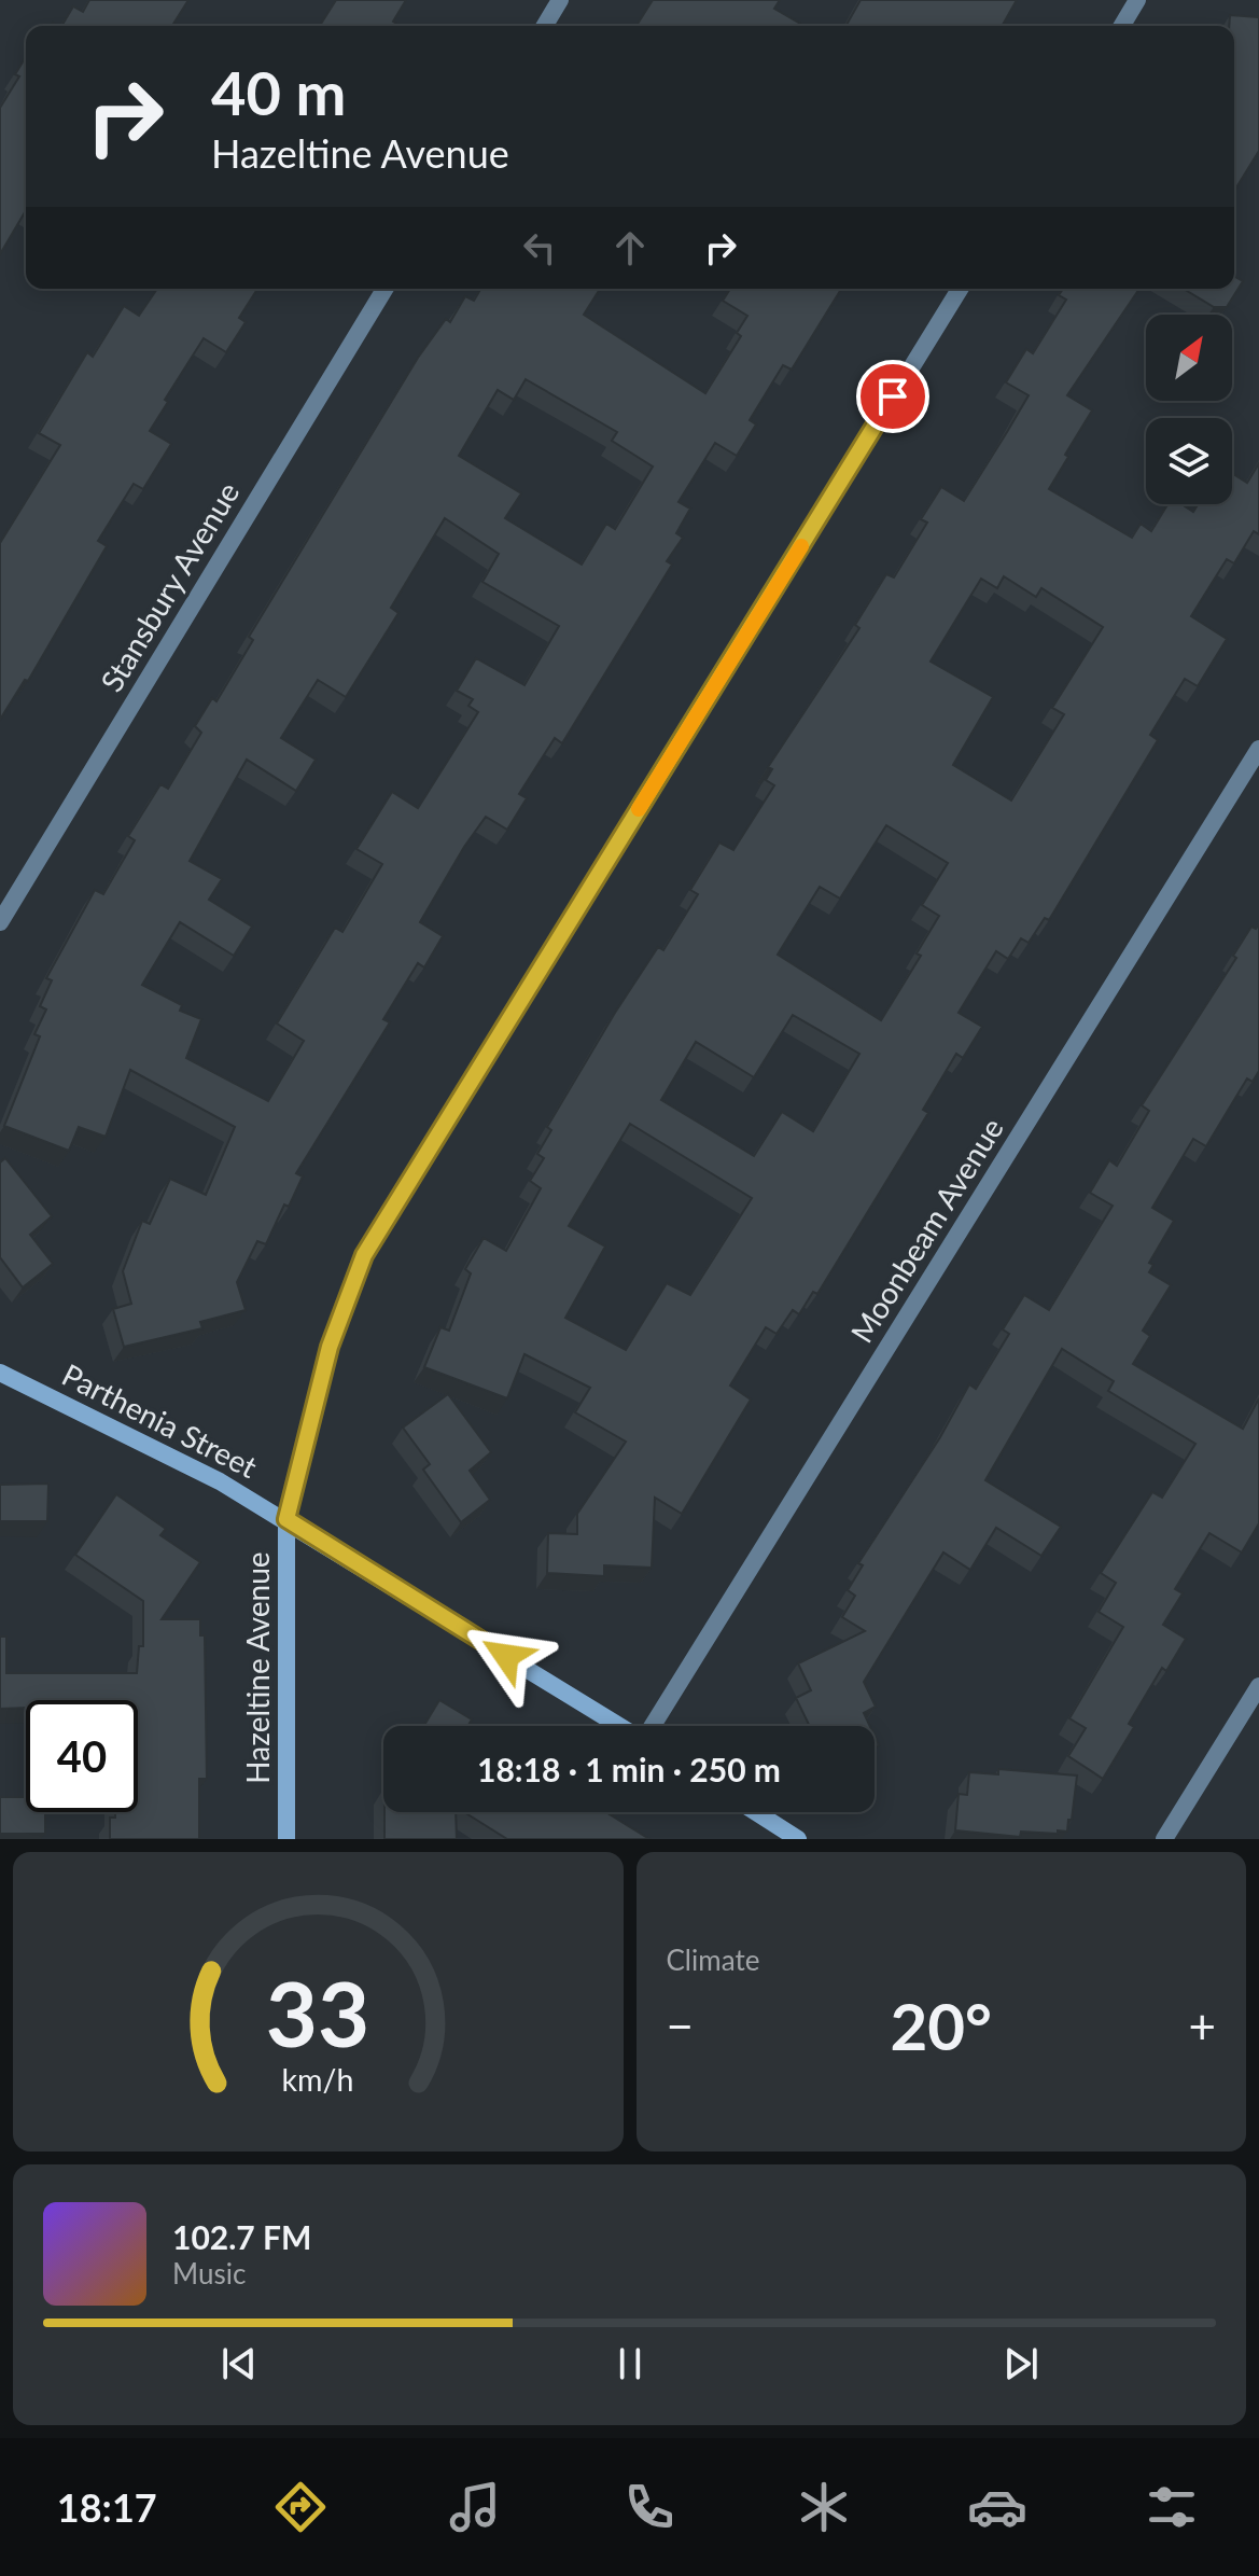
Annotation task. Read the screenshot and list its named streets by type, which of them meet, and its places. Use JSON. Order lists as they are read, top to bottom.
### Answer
{
  "streets": {
    "street": [
      "Stansbury Avenue",
      "Moonbeam Avenue",
      "Parthenia Street",
      "Hazeltine Avenue"
    ]
  },
  "crossings": [
    ["Parthenia Street", "Hazeltine Avenue"]
  ],
  "north": "top right",
  "page": {
    "turn": ["40 m", "Hazeltine Avenue"],
    "limit": "40",
    "trip": "18:18 · 1 min · 250 m",
    "tile": "Climate",
    "heat": ["−", "20°", "+"],
    "song": ["102.7 FM", "Music"],
    "tabs": "18:17",
    "gauge": ["33", "km/h"]
  }
}
